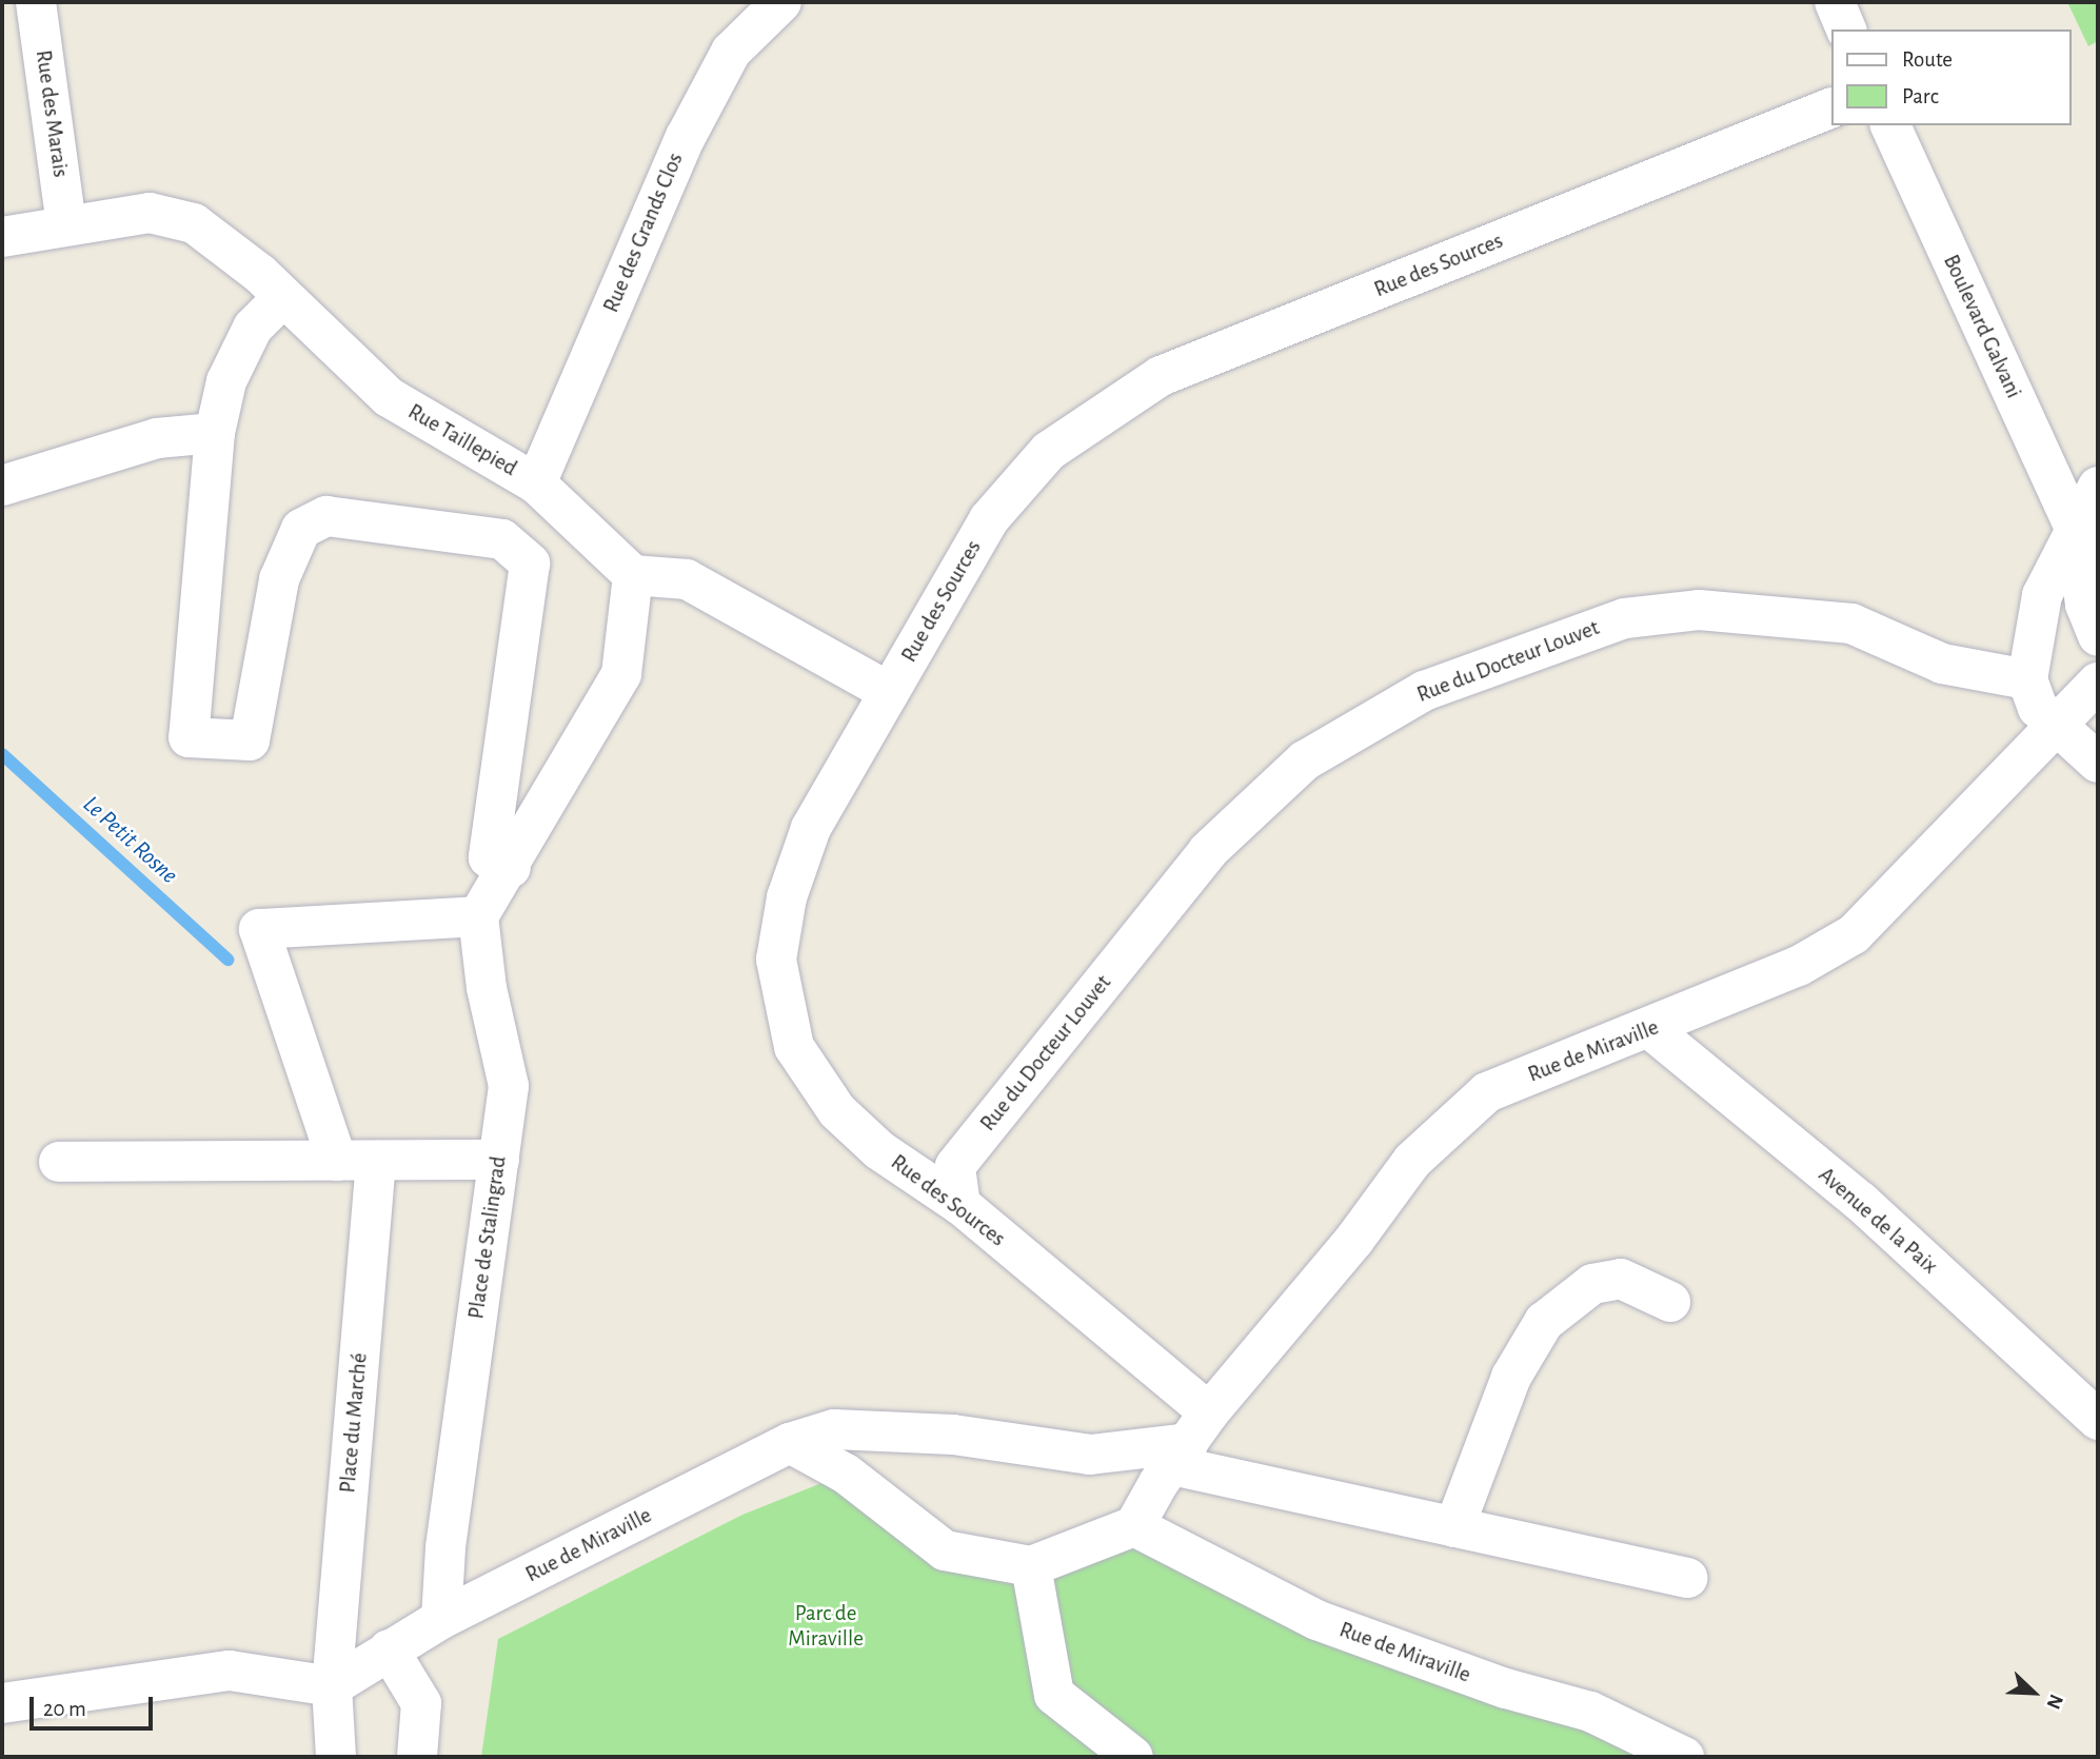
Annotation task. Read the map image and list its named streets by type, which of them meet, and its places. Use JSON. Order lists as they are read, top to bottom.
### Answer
{
  "streets": {
    "street": [
      "Rue des Marais",
      "Rue des Grands Clos",
      "Rue des Sources",
      "Boulevard Galvani",
      "Rue Taillepied",
      "Rue du Docteur Louvet",
      "Rue de Miraville",
      "Avenue de la Paix",
      "Place de Stalingrad",
      "Place du Marché"
    ]
  },
  "crossings": [
    ["Rue des Marais", "Rue Taillepied"],
    ["Rue des Grands Clos", "Rue Taillepied"],
    ["Rue des Sources", "Rue du Docteur Louvet"],
    ["Rue des Sources", "Rue de Miraville"],
    ["Rue de Miraville", "Avenue de la Paix"],
    ["Rue de Miraville", "Place de Stalingrad"]
  ],
  "water": ["Le Petit Rosne"],
  "parks": ["Parc de Miraville"],
  "legend": ["Route", "Parc"],
  "scale_bar": "20 m",
  "north": "bottom right"
}
